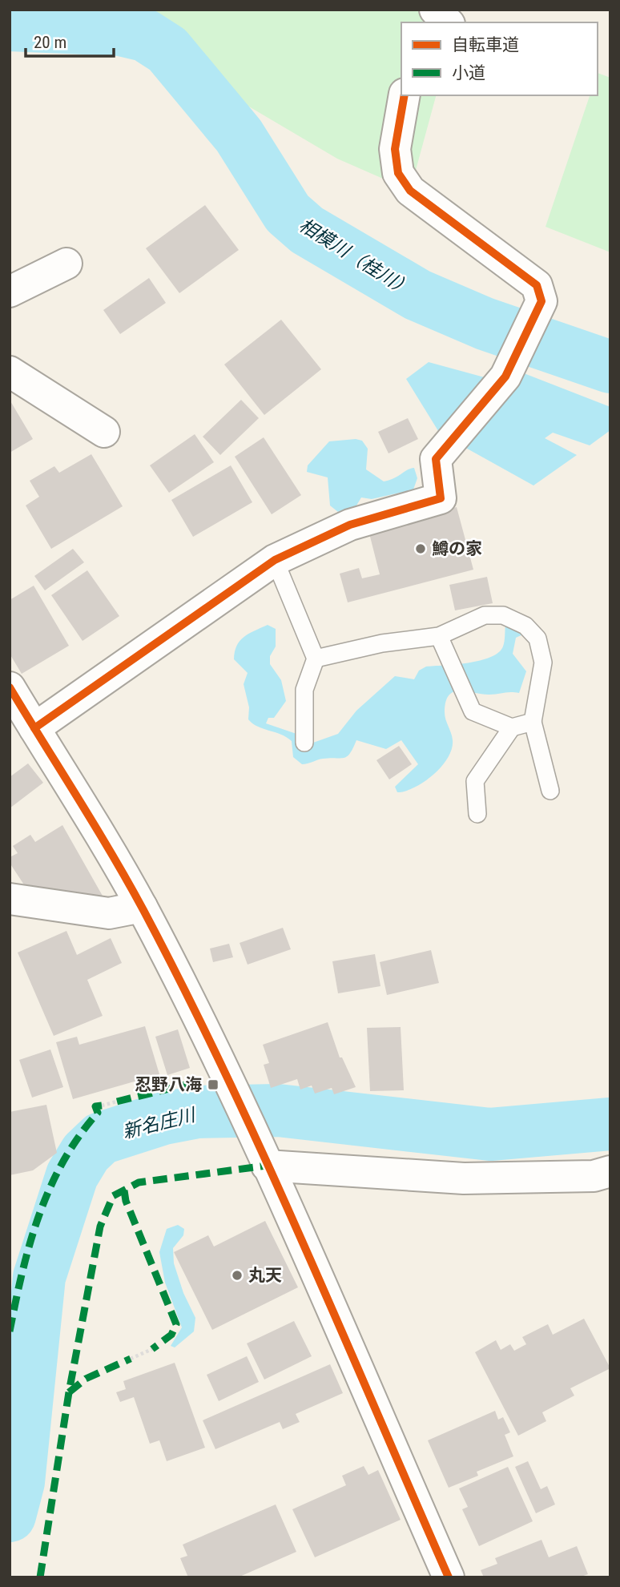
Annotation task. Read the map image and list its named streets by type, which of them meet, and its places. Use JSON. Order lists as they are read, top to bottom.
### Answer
{
  "water": ["相模川（桂川）", "新名庄川"],
  "places": {
    "other": ["鱒の家", "丸天"],
    "transit": ["忍野八海"]
  },
  "legend": ["自転車道", "小道"],
  "scale_bar": "20 m"
}
